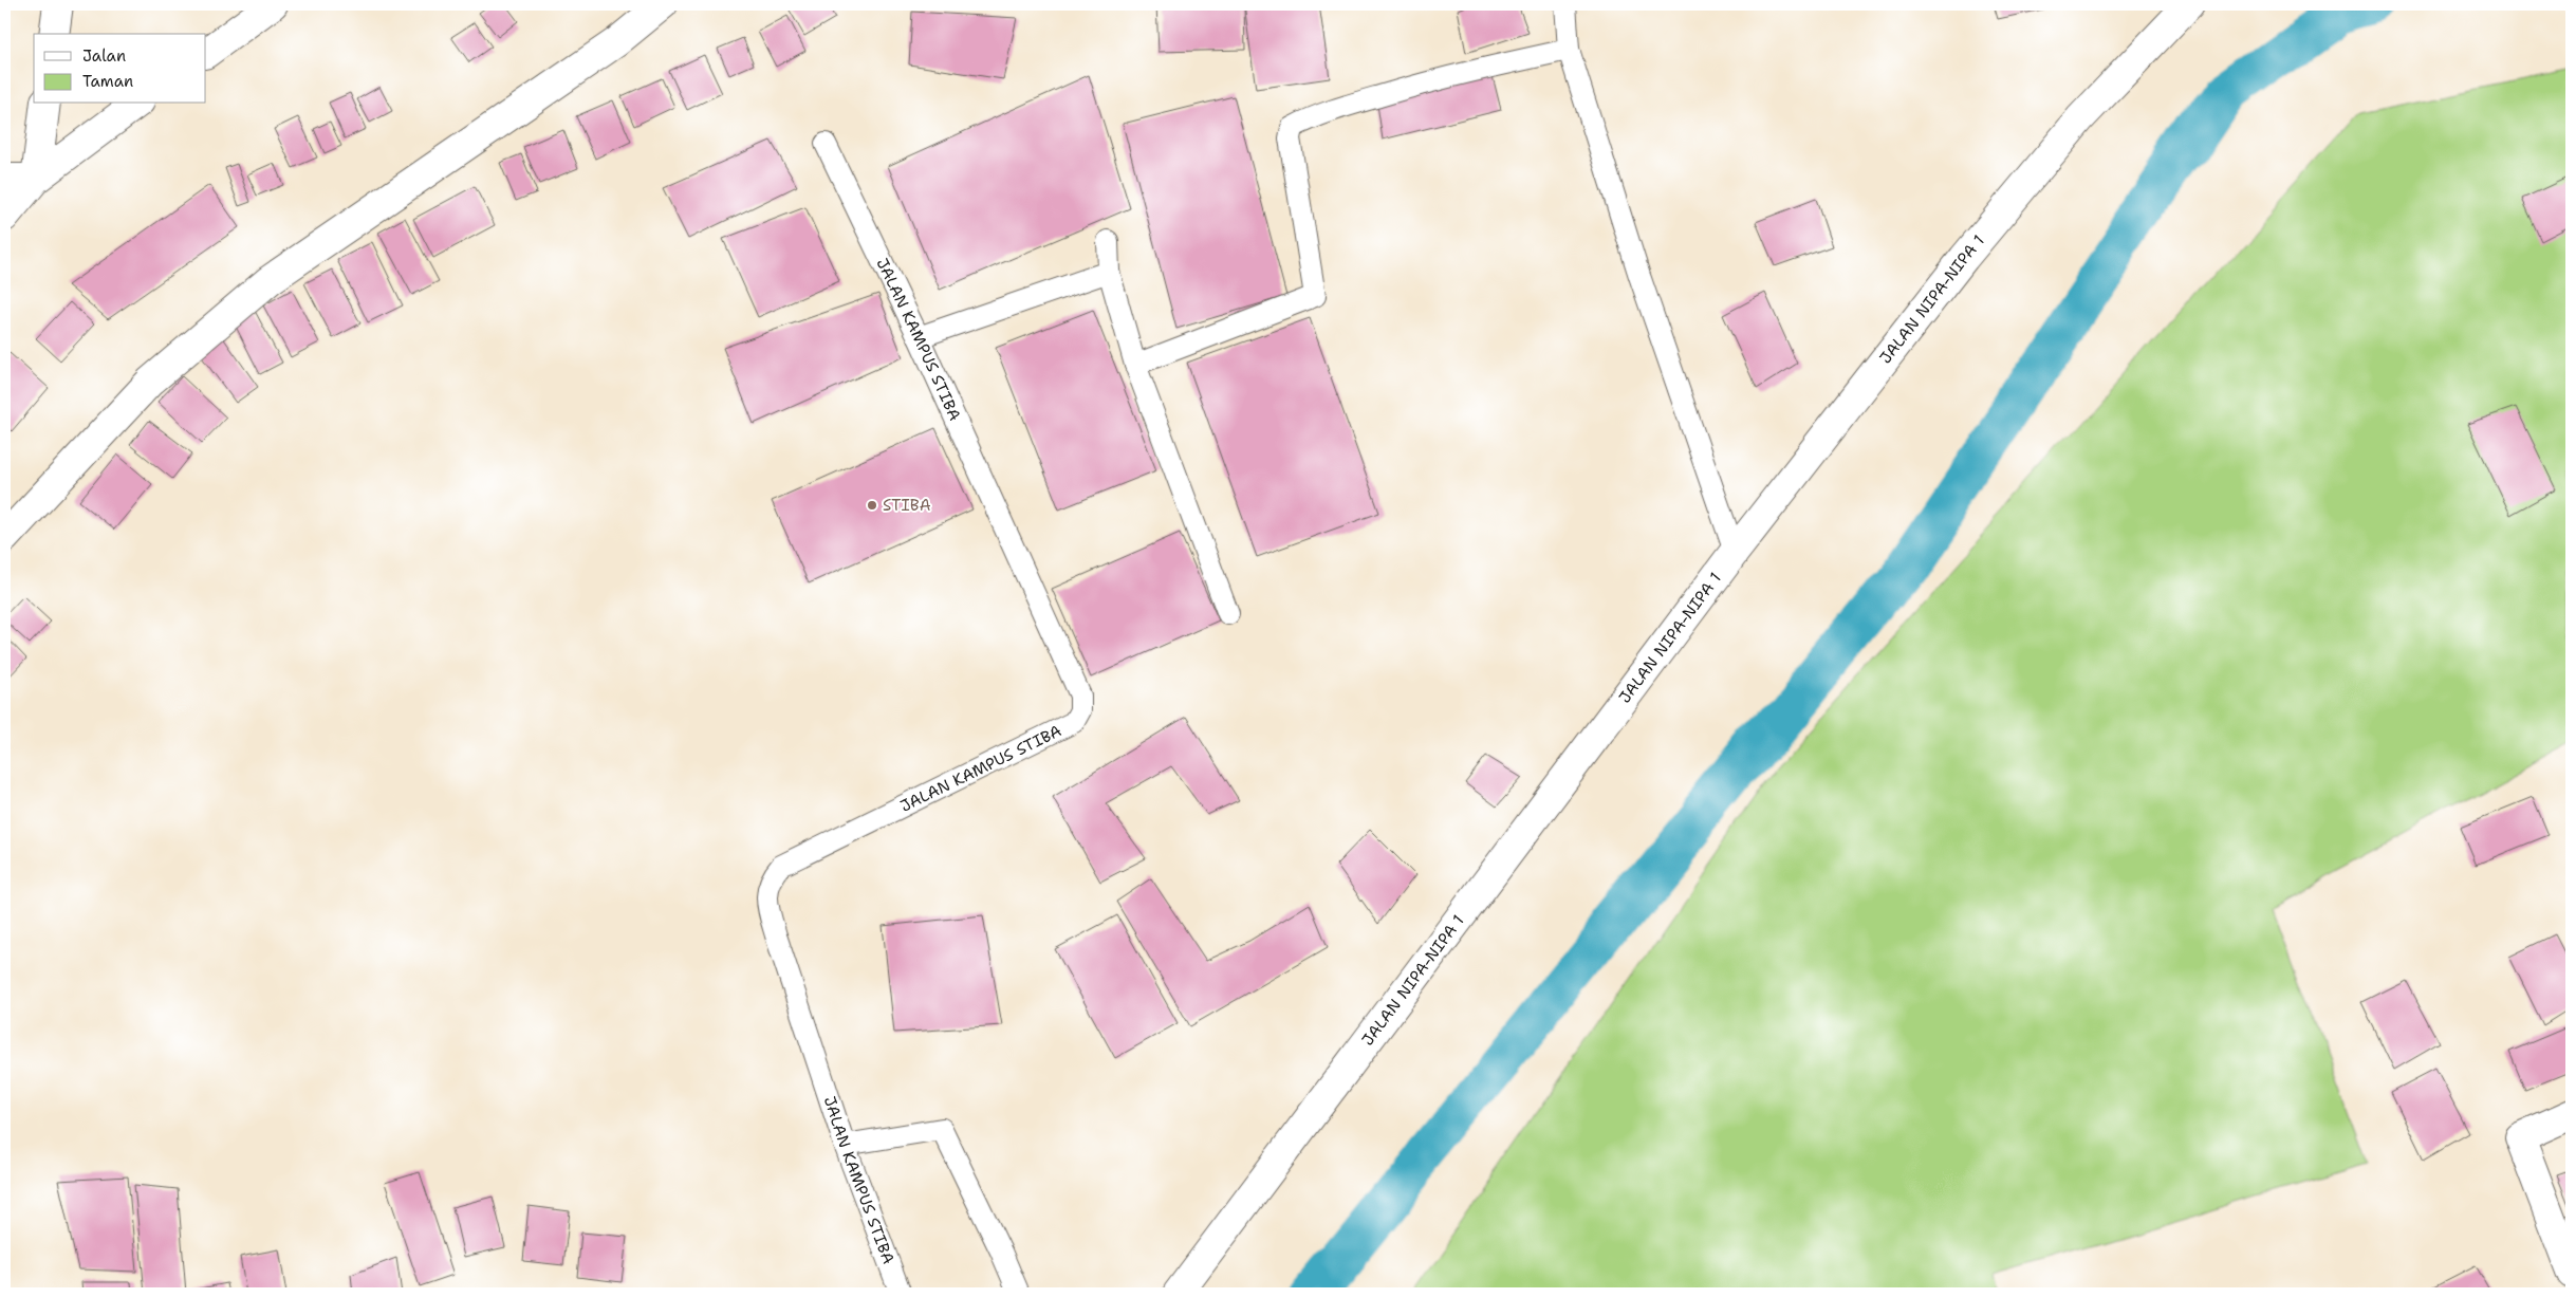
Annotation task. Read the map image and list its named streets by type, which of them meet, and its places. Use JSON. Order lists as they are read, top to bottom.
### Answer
{
  "streets": {
    "street": ["JALAN NIPA-NIPA 1"],
    "lane": ["JALAN KAMPUS STIBA"]
  },
  "places": ["STIBA"],
  "legend": ["Jalan", "Taman"]
}
